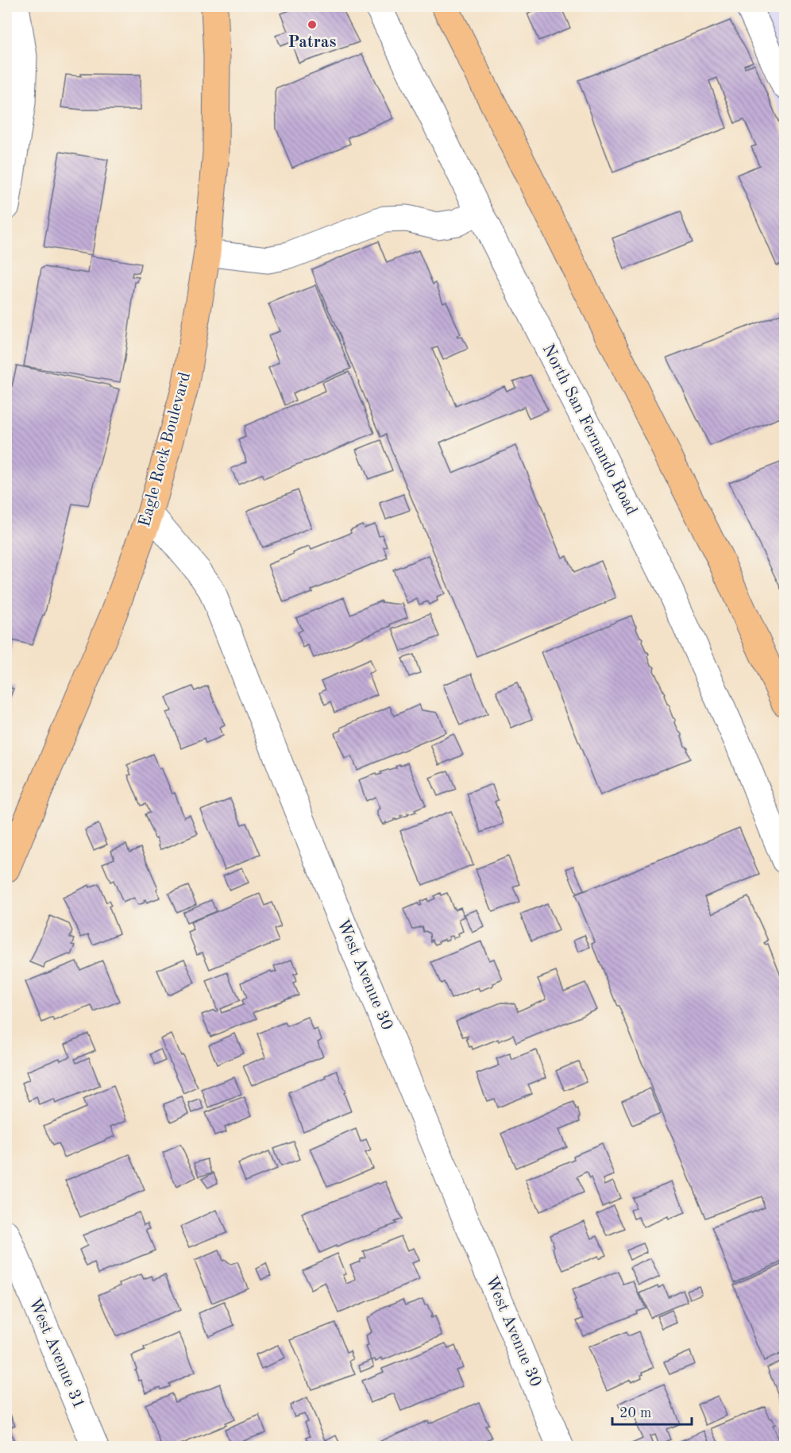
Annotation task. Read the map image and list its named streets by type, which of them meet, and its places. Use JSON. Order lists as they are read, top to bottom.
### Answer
{
  "streets": {
    "main road": ["Eagle Rock Boulevard"],
    "street": ["North San Fernando Road", "West Avenue 30", "West Avenue 31"]
  },
  "crossings": [
    ["Eagle Rock Boulevard", "West Avenue 30"]
  ],
  "places": ["Patras"],
  "scale_bar": "20 m"
}
